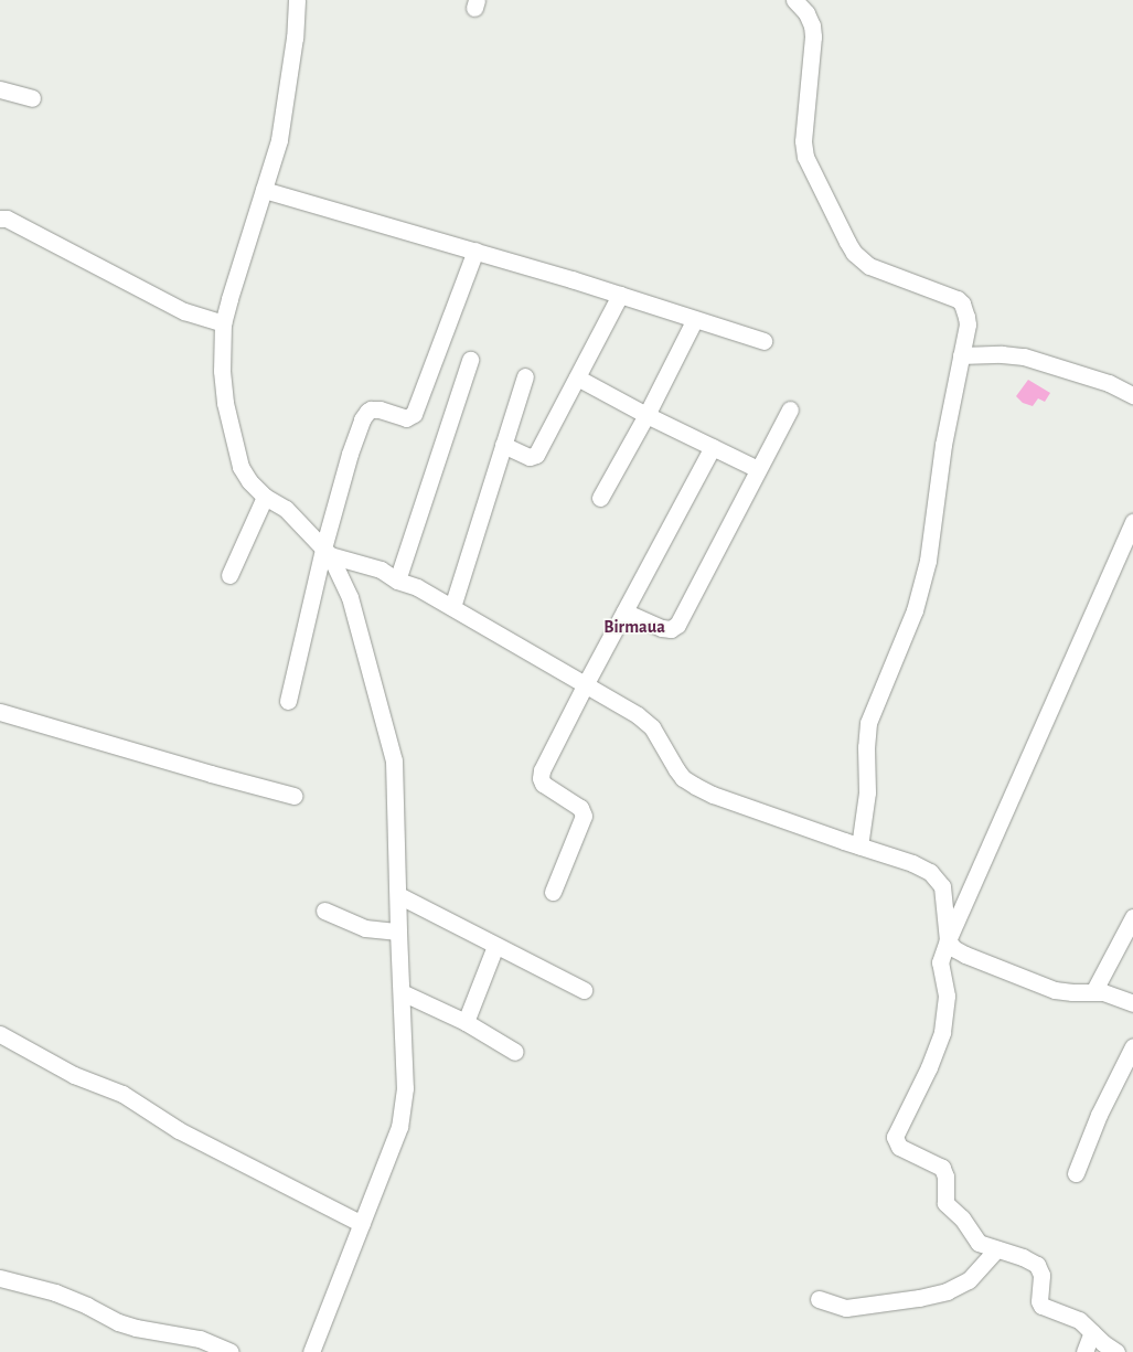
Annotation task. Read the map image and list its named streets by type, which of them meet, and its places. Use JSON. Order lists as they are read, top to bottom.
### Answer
{
  "districts": ["Birmaua"]
}
